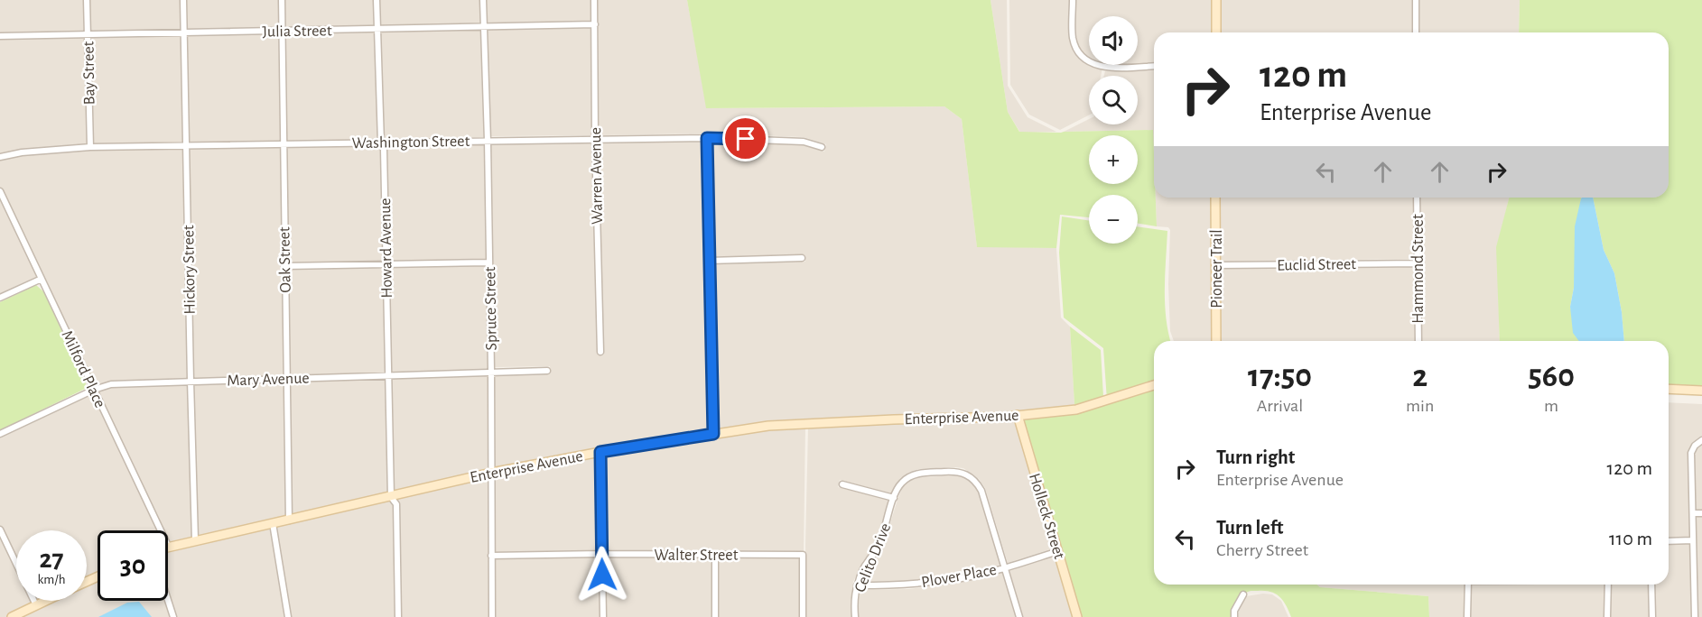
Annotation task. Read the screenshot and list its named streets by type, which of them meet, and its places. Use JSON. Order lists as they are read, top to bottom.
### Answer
{
  "streets": {
    "street": [
      "Julia Street",
      "Bay Street",
      "Washington Street",
      "Warren Avenue",
      "Howard Avenue",
      "Oak Street",
      "Euclid Street",
      "Pioneer Trail",
      "Hammond Street",
      "Hickory Street",
      "Spruce Street",
      "Milford Place",
      "Mary Avenue",
      "Enterprise Avenue",
      "Holleck Street",
      "Walter Street",
      "Celito Drive",
      "Plover Place"
    ]
  },
  "crossings": [
    ["Julia Street", "Bay Street"],
    ["Julia Street", "Warren Avenue"],
    ["Julia Street", "Howard Avenue"],
    ["Julia Street", "Oak Street"],
    ["Julia Street", "Hickory Street"],
    ["Julia Street", "Spruce Street"],
    ["Bay Street", "Washington Street"],
    ["Washington Street", "Warren Avenue"],
    ["Washington Street", "Howard Avenue"],
    ["Washington Street", "Oak Street"],
    ["Washington Street", "Hickory Street"],
    ["Washington Street", "Spruce Street"],
    ["Howard Avenue", "Mary Avenue"],
    ["Howard Avenue", "Enterprise Avenue"],
    ["Oak Street", "Mary Avenue"],
    ["Oak Street", "Enterprise Avenue"],
    ["Euclid Street", "Pioneer Trail"],
    ["Euclid Street", "Hammond Street"],
    ["Hickory Street", "Mary Avenue"],
    ["Hickory Street", "Enterprise Avenue"],
    ["Spruce Street", "Mary Avenue"],
    ["Spruce Street", "Enterprise Avenue"],
    ["Spruce Street", "Walter Street"],
    ["Milford Place", "Mary Avenue"],
    ["Enterprise Avenue", "Holleck Street"],
    ["Holleck Street", "Plover Place"],
    ["Celito Drive", "Plover Place"]
  ],
  "page": {
    "map_buttons": ["+", "−"],
    "turn": ["120 m", "Enterprise Avenue"],
    "eta": [
      "17:50",
      "Arrival",
      "2",
      "min",
      "560",
      "m"
    ],
    "list": [
      {
        "name": "Turn right",
        "note": "Enterprise Avenue",
        "value": "120 m"
      },
      {
        "name": "Turn left",
        "note": "Cherry Street",
        "value": "110 m"
      }
    ],
    "speed": "27 km/h",
    "limit": "30"
  }
}
